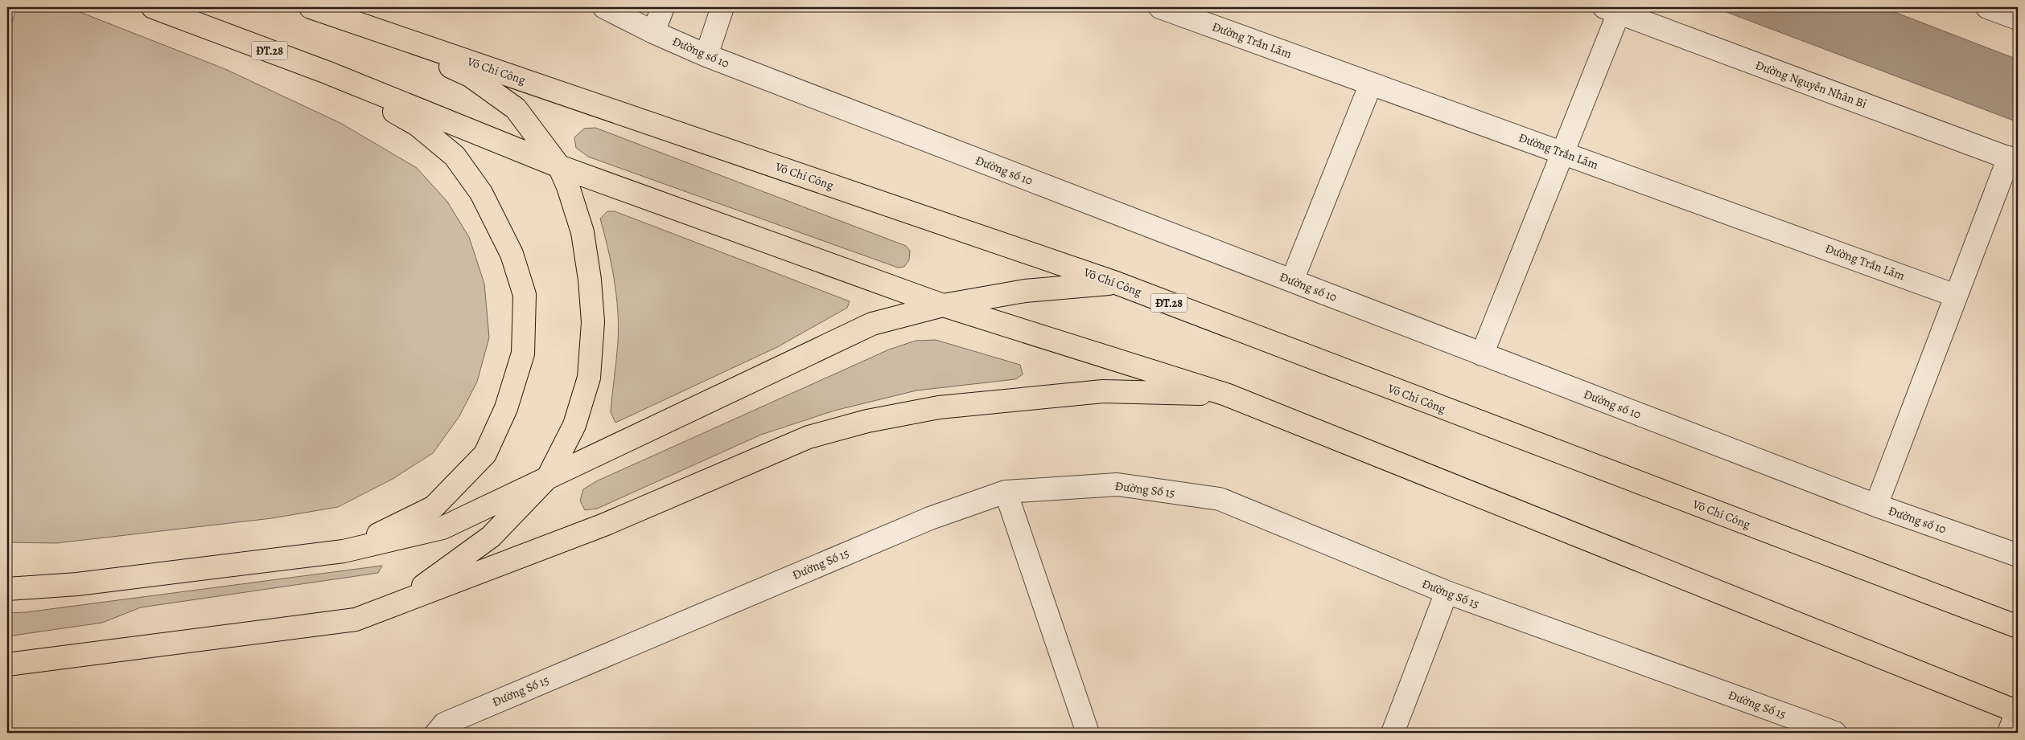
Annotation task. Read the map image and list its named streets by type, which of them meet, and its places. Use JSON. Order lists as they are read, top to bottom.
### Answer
{
  "streets": {
    "main road": ["ĐT.28", "Võ Chí Công"],
    "street": [
      "Đường Trần Lãm",
      "Đường số 10",
      "Đường Nguyễn Nhân Bỉ",
      "Đường Số 15"
    ]
  }
}
